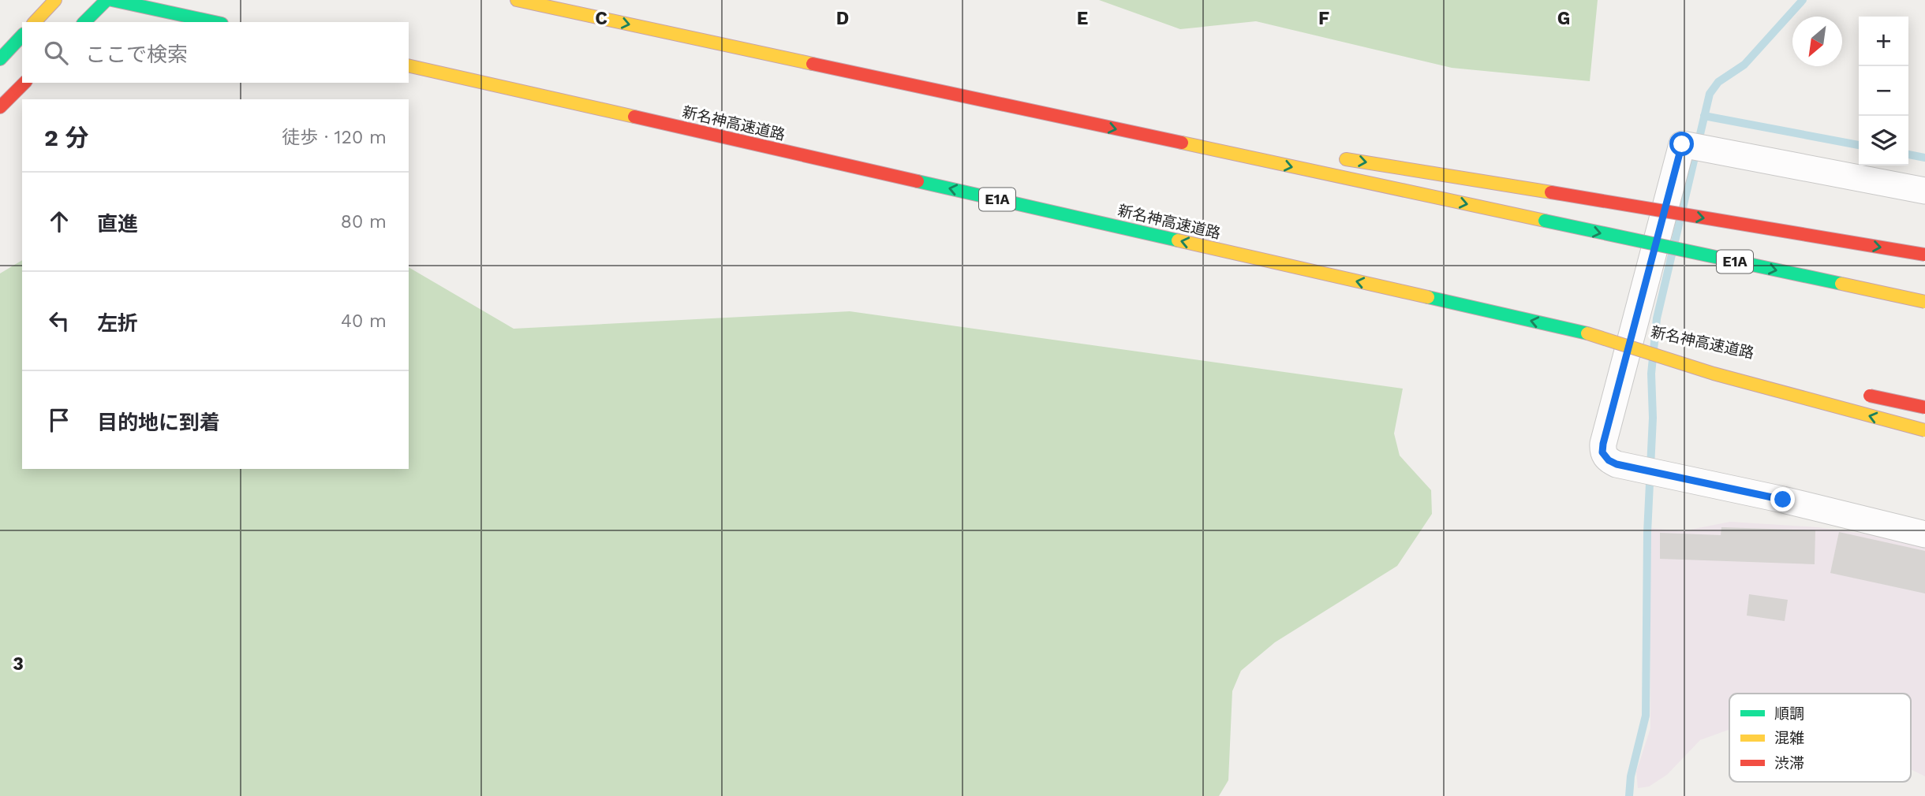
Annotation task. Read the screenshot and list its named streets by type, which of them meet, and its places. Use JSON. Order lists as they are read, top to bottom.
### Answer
{
  "streets": {
    "highway": ["新名神高速道路", "E1A"]
  },
  "legend": ["順調", "混雑", "渋滞"],
  "north": "bottom left",
  "page": {
    "map_buttons": ["+", "−"],
    "search": "ここで検索",
    "heading": ["2 分", "徒歩 · 120 m"],
    "list": [
      ["直進", "80 m"],
      ["左折", "40 m"],
      "目的地に到着"
    ]
  },
  "grid": {
    "columns": [
      "C",
      "D",
      "E",
      "F",
      "G"
    ],
    "rows": ["3"]
  }
}
